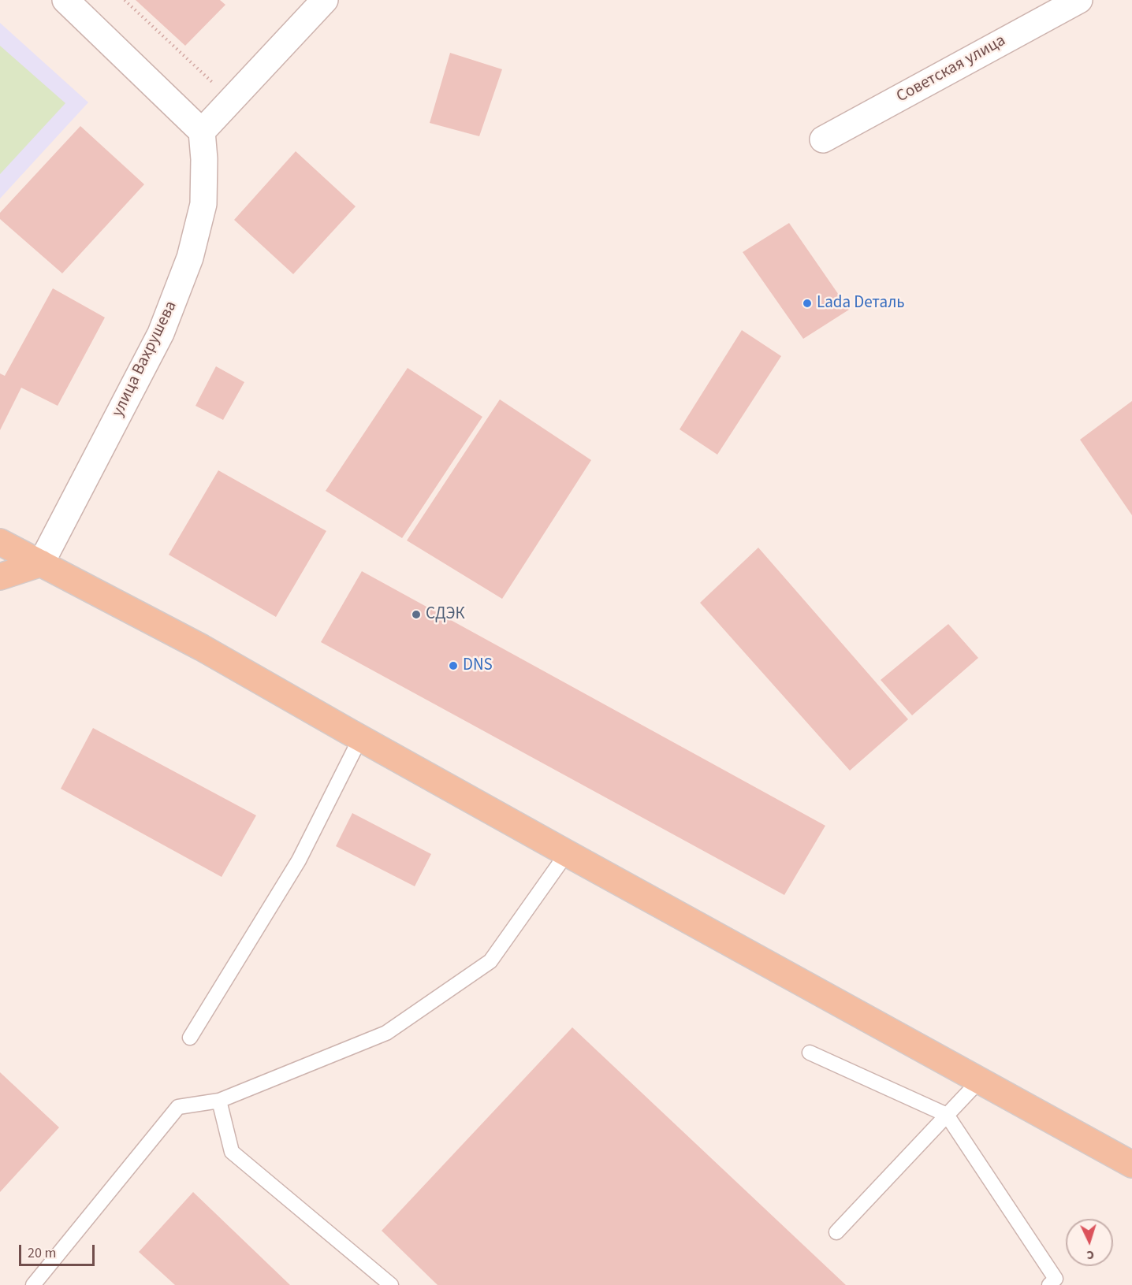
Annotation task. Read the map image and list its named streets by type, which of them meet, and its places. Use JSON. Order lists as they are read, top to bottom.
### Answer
{
  "streets": {
    "street": ["Советская улица", "улица Вахрушева"]
  },
  "places": ["Lada Dеталь", "СДЭК", "DNS"],
  "scale_bar": "20 m",
  "north": "bottom"
}
